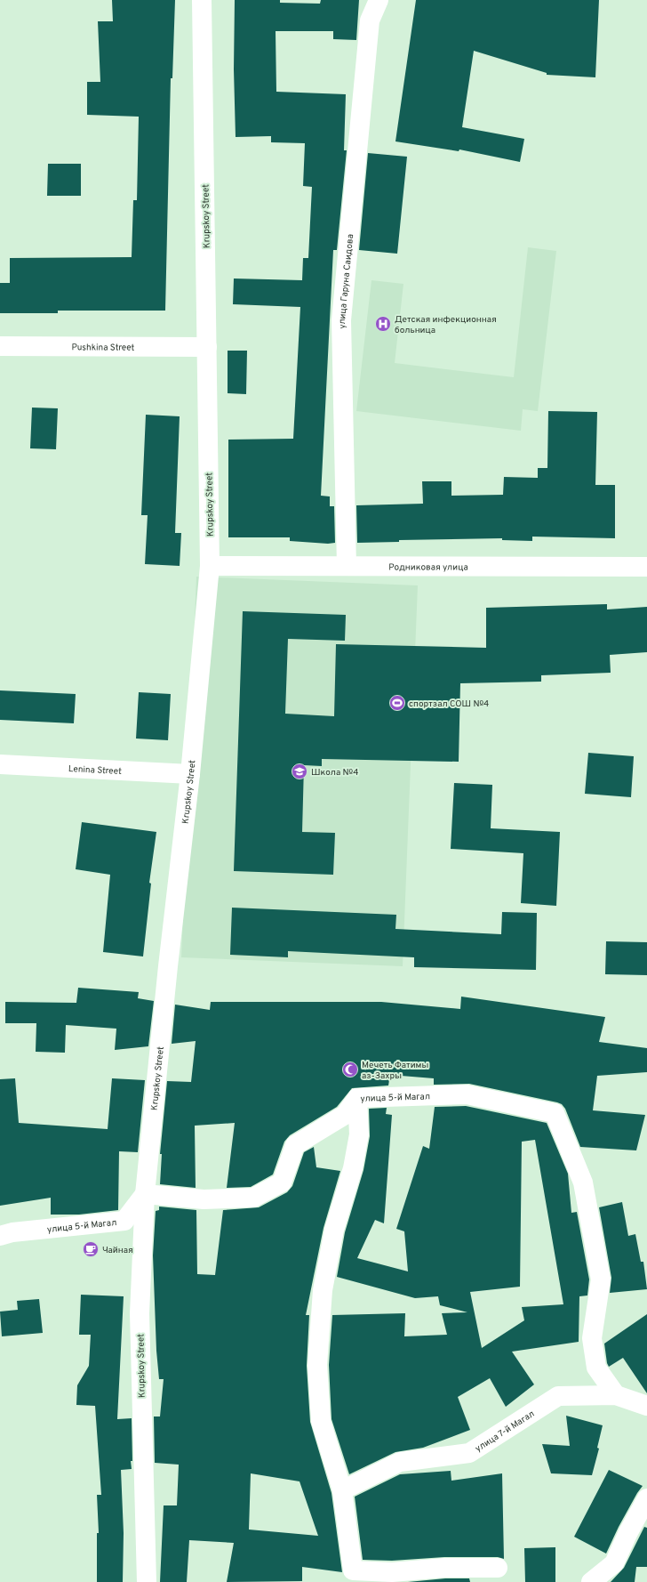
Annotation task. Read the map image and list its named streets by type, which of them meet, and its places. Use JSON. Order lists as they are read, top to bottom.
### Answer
{
  "streets": {
    "street": [
      "Krupskoy Street",
      "улица Гаруна Саидова",
      "Pushkina Street",
      "Родниковая улица",
      "Lenina Street",
      "улица 5-й Магал",
      "улица 7-й Магал"
    ]
  },
  "crossings": [
    ["Krupskoy Street", "Pushkina Street"],
    ["Krupskoy Street", "Родниковая улица"],
    ["Krupskoy Street", "Lenina Street"],
    ["Krupskoy Street", "улица 5-й Магал"],
    ["улица Гаруна Саидова", "Родниковая улица"],
    ["улица 5-й Магал", "улица 7-й Магал"]
  ],
  "places": {
    "hospital": ["Детская инфекционная больница"],
    "sports": ["спортзал СОШ №4"],
    "school or university": ["Школа №4"],
    "mosque": ["Мечеть Фатимы аз-Захры"],
    "cafe": ["Чайная"]
  }
}
